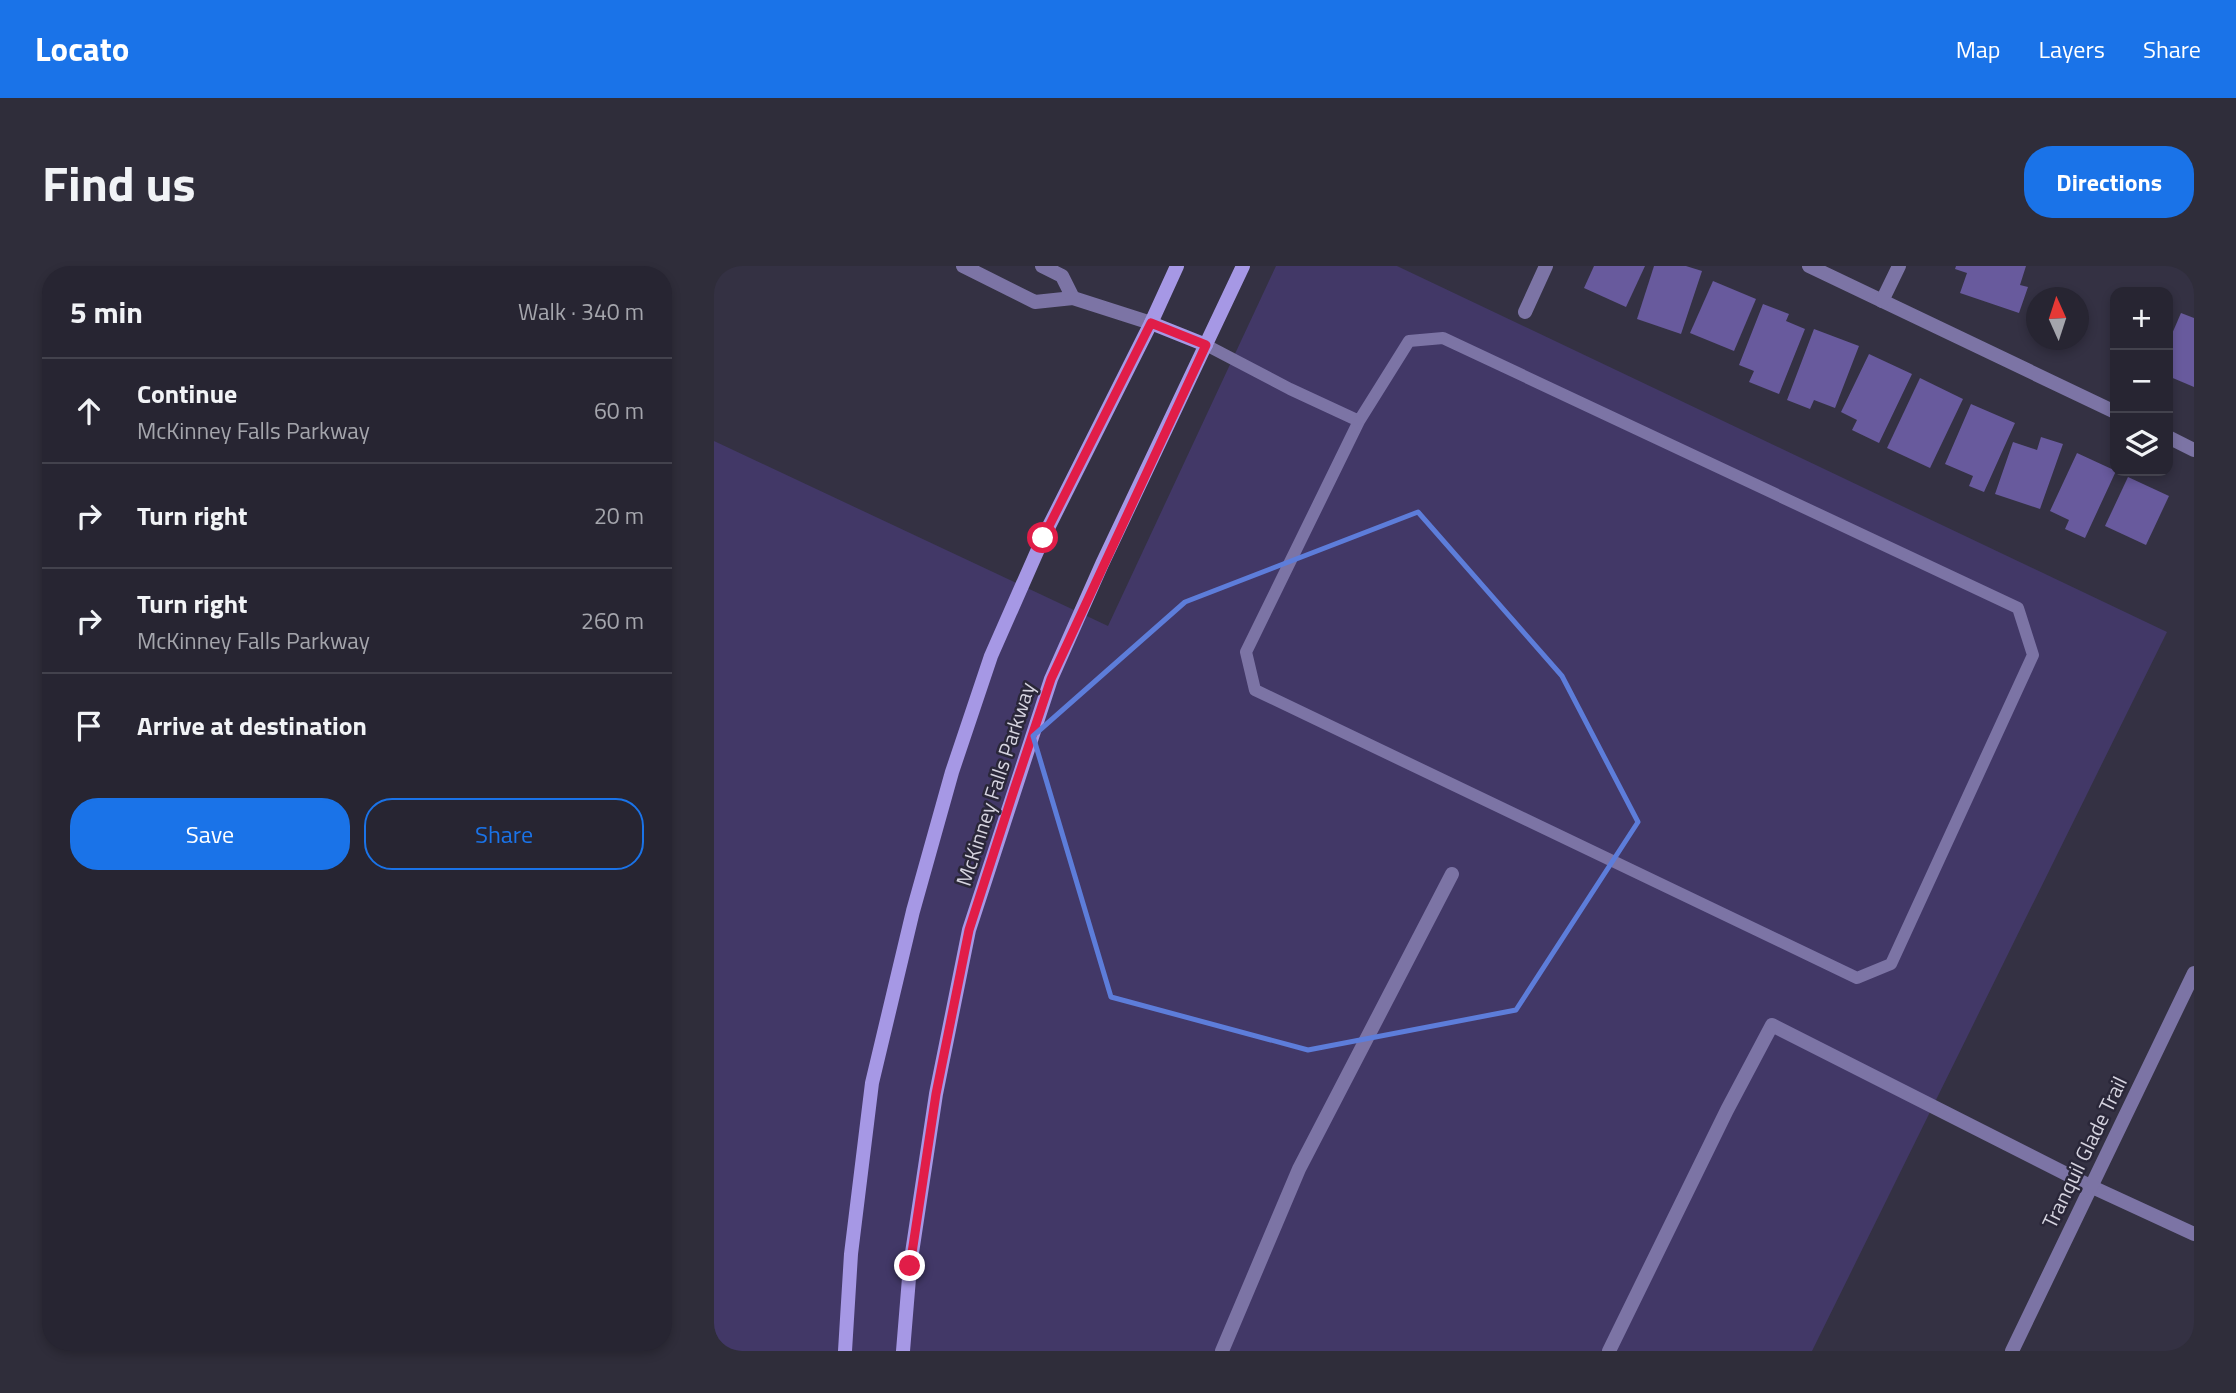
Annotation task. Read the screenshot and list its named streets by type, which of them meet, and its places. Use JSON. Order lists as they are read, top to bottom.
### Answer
{
  "streets": {
    "main road": ["McKinney Falls Parkway"],
    "street": ["Tranquil Glade Trail"]
  },
  "north": "top",
  "page": {
    "header": "Locato",
    "nav": ["Map", "Layers", "Share"],
    "title": "Find us",
    "buttons": [
      "Directions",
      ["Save", "Share"]
    ],
    "heading": ["5 min", "Walk · 340 m"],
    "map_buttons": ["+", "−"],
    "list": [
      ["Continue", "McKinney Falls Parkway", "60 m"],
      ["Turn right", "20 m"],
      ["Turn right", "McKinney Falls Parkway", "260 m"],
      "Arrive at destination"
    ]
  }
}
